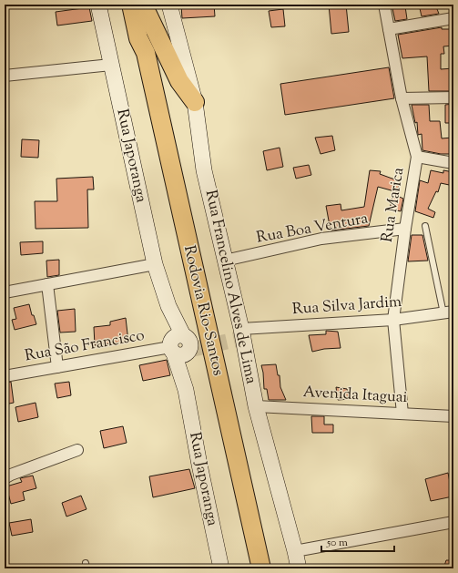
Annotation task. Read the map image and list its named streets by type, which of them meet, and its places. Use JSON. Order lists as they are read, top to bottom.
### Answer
{
  "streets": {
    "highway": ["Rodovia Rio-Santos"],
    "main road": ["Rua Japoranga", "Rua Francelino Alves de Lima"],
    "street": [
      "Rua Marica",
      "Rua Boa Ventura",
      "Rua Silva Jardim",
      "Rua São Francisco",
      "Avenida Itaguai"
    ]
  },
  "crossings": [
    ["Rua Japoranga", "Rua São Francisco"],
    ["Rua Marica", "Rua Boa Ventura"],
    ["Rua Marica", "Rua Silva Jardim"],
    ["Rua Marica", "Avenida Itaguai"],
    ["Rua Boa Ventura", "Rua Francelino Alves de Lima"],
    ["Rua Francelino Alves de Lima", "Rua Silva Jardim"],
    ["Rua Francelino Alves de Lima", "Avenida Itaguai"]
  ],
  "scale_bar": "50 m"
}
